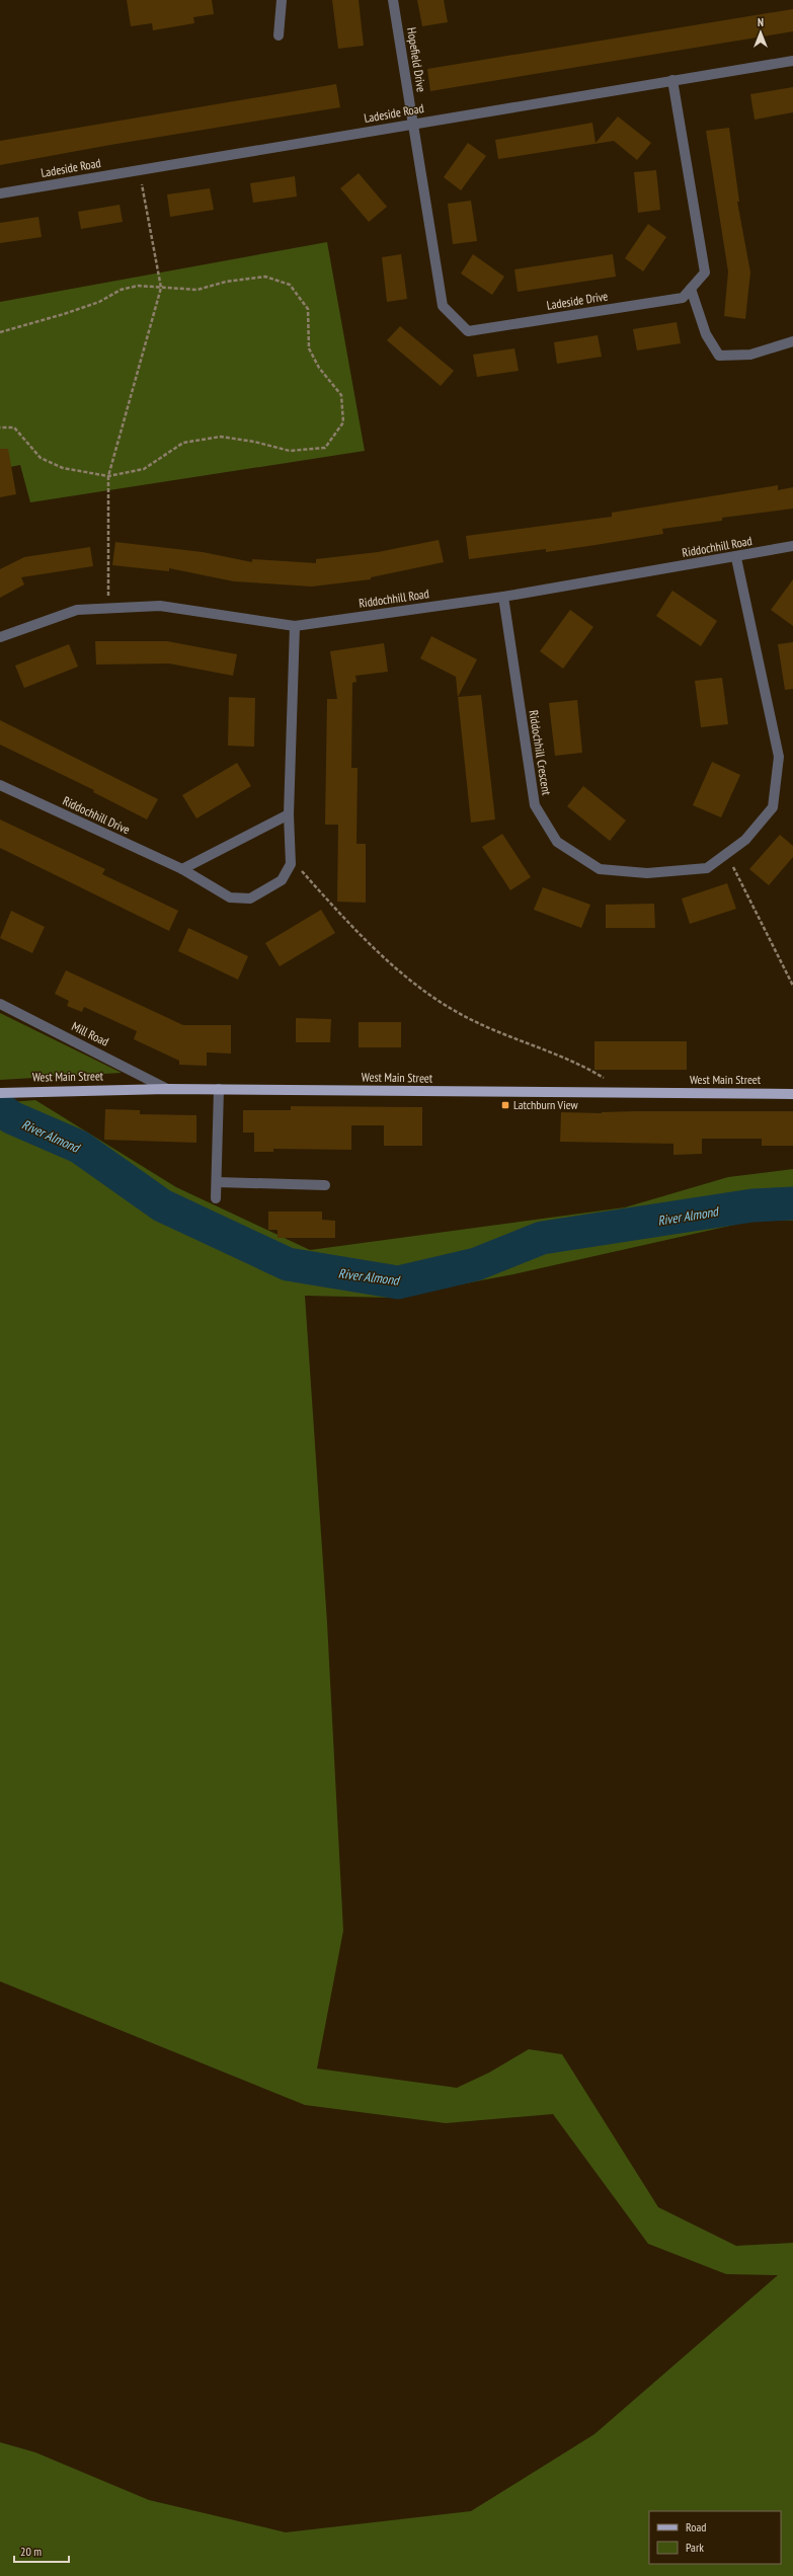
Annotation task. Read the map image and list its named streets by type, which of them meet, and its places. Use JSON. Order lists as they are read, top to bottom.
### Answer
{
  "streets": {
    "main road": ["West Main Street"],
    "street": [
      "Hopefield Drive",
      "Ladeside Road",
      "Ladeside Drive",
      "Riddochhill Road",
      "Riddochhill Crescent",
      "Riddochhill Drive",
      "Mill Road"
    ]
  },
  "crossings": [
    ["Hopefield Drive", "Ladeside Road"],
    ["Hopefield Drive", "Ladeside Drive"],
    ["Ladeside Road", "Ladeside Drive"],
    ["Riddochhill Road", "Riddochhill Crescent"],
    ["Mill Road", "West Main Street"]
  ],
  "water": ["River Almond"],
  "places": {
    "transit": ["Latchburn View"]
  },
  "legend": ["Road", "Park"],
  "scale_bar": "20 m",
  "north": "top"
}
